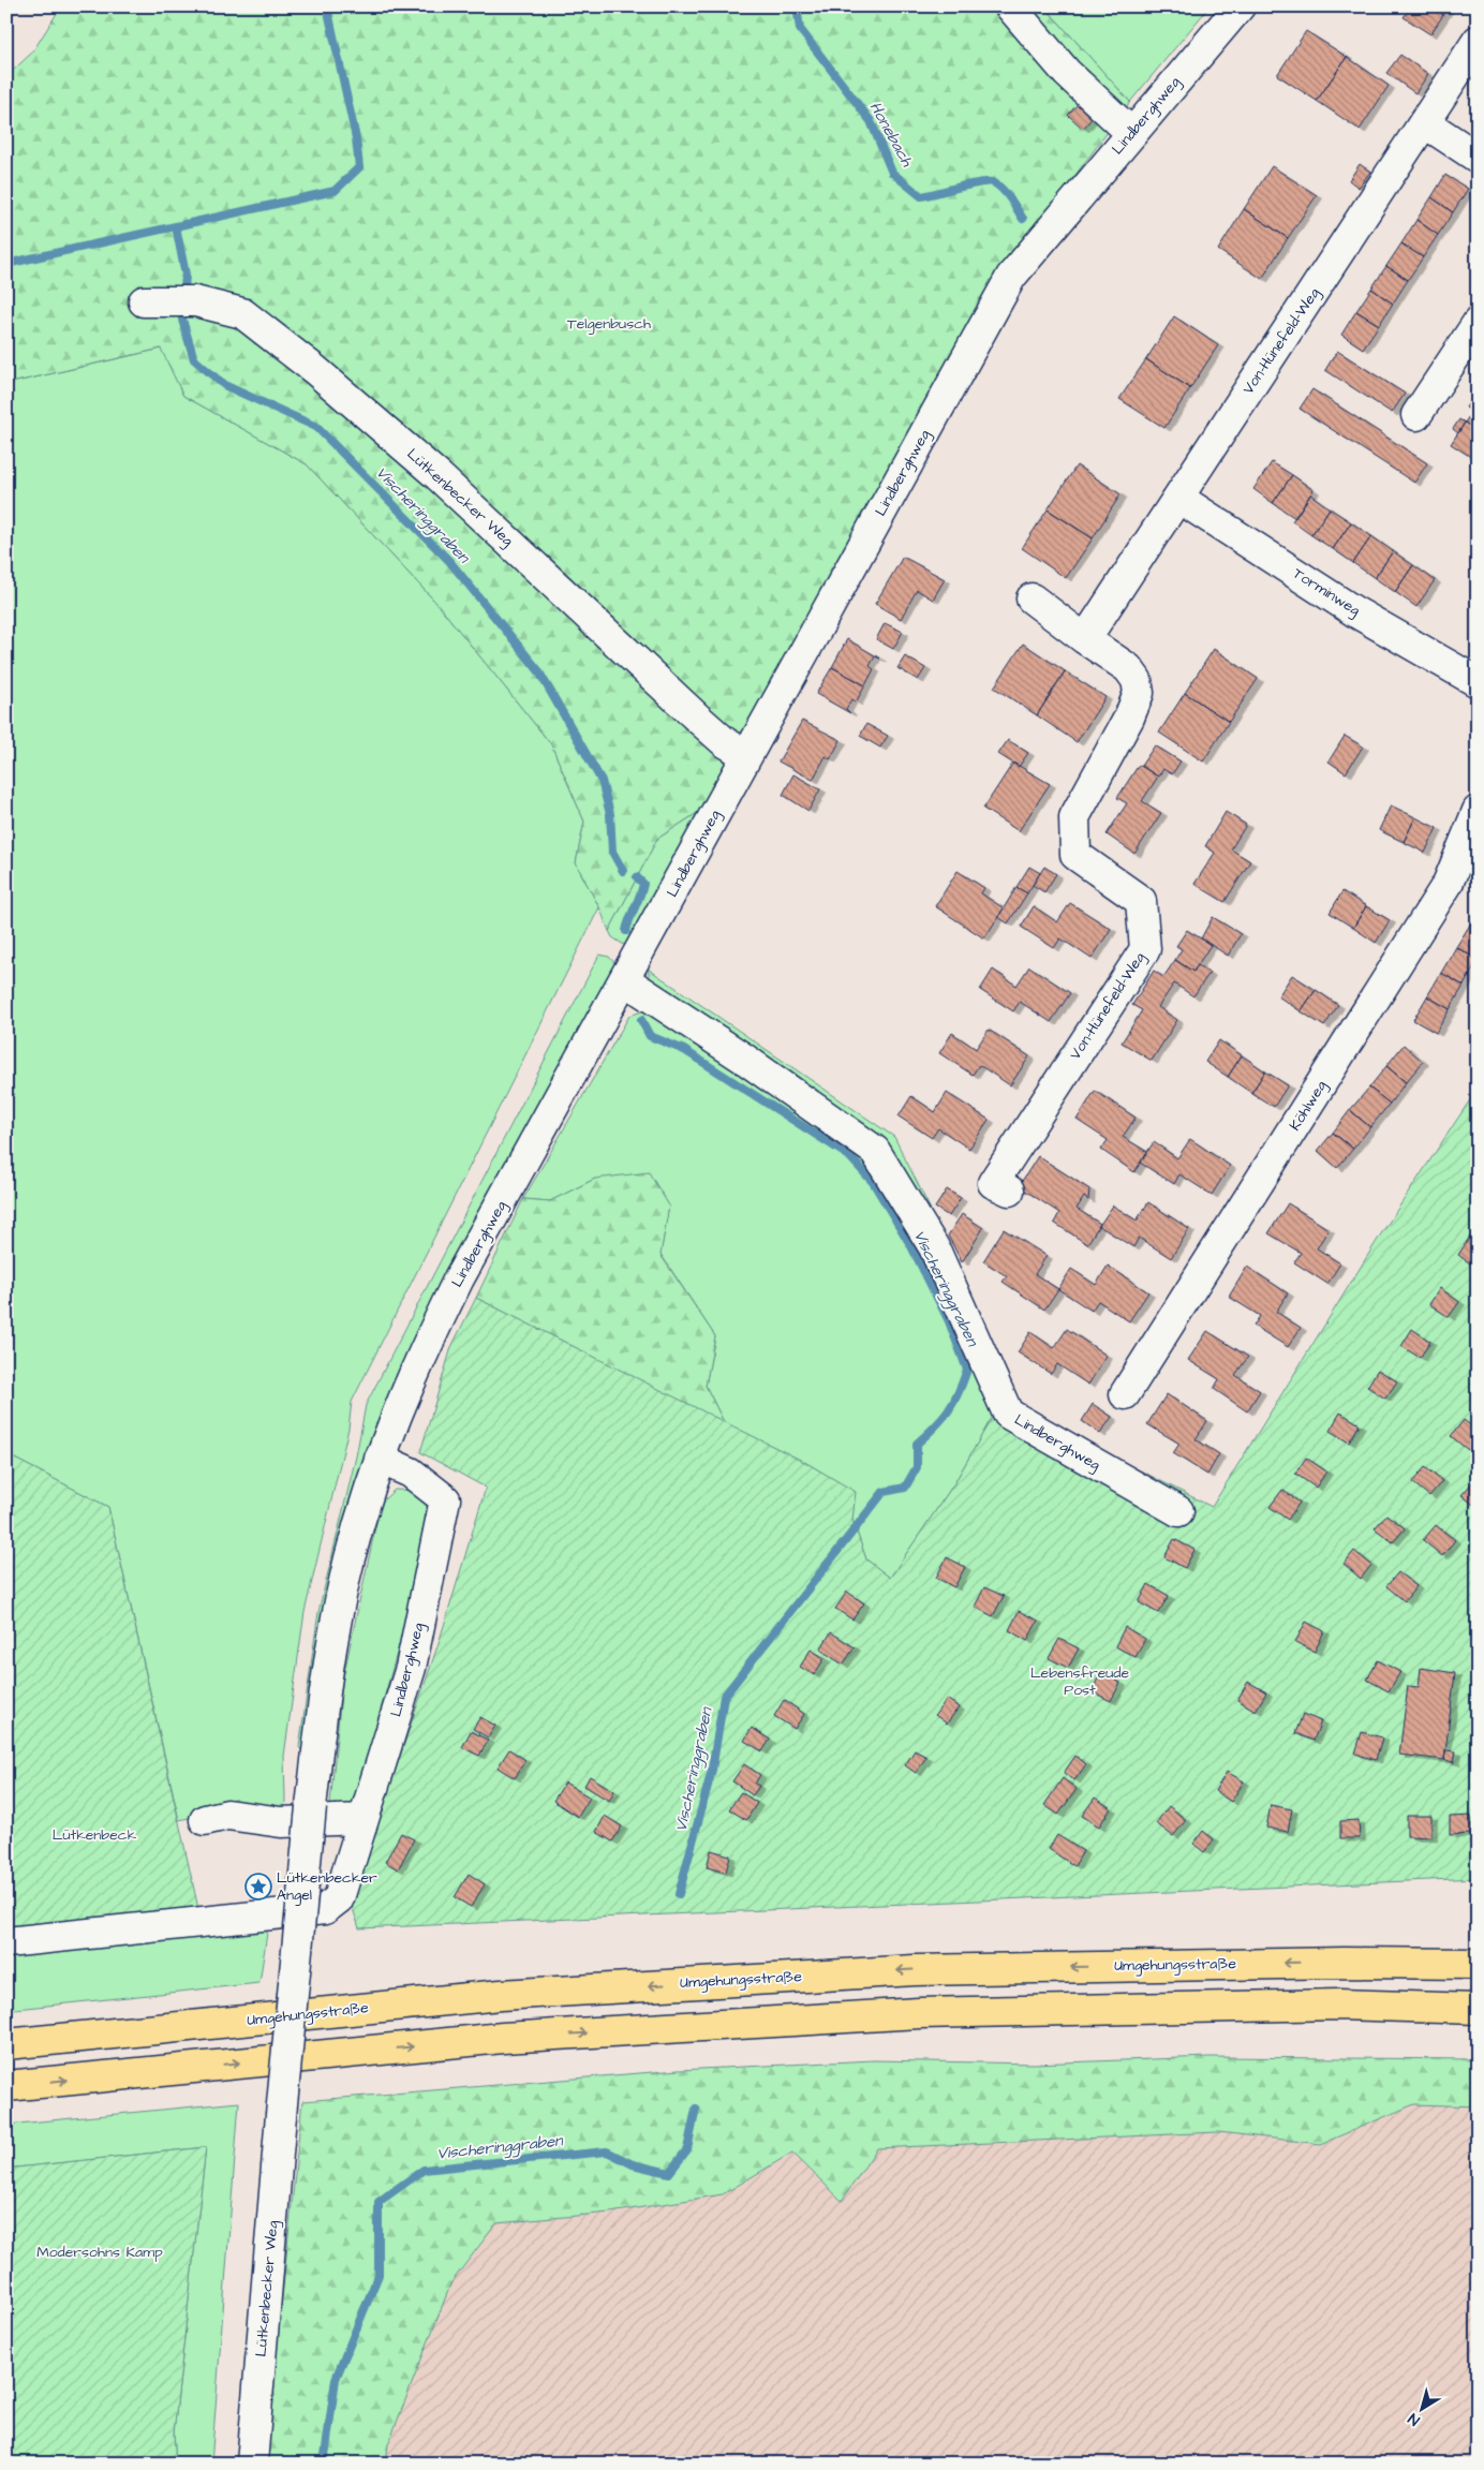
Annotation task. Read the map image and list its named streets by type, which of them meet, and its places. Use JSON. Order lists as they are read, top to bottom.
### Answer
{
  "streets": {
    "highway": ["Umgehungsstraße"],
    "street": [
      "Lindberghweg",
      "Von-Hünefeld-Weg",
      "Lütkenbecker Weg",
      "Torminweg",
      "Köhlweg"
    ]
  },
  "crossings": [
    ["Lindberghweg", "Lütkenbecker Weg"],
    ["Von-Hünefeld-Weg", "Torminweg"]
  ],
  "water": ["Honebach", "Vischeringgraben"],
  "parks": [
    "Telgenbusch",
    "Lebensfreude Post",
    "Lütkenbeck",
    "Modersohns Kamp"
  ],
  "places": {
    "place": ["Lütkenbecker Angel"]
  },
  "north": "bottom left"
}
